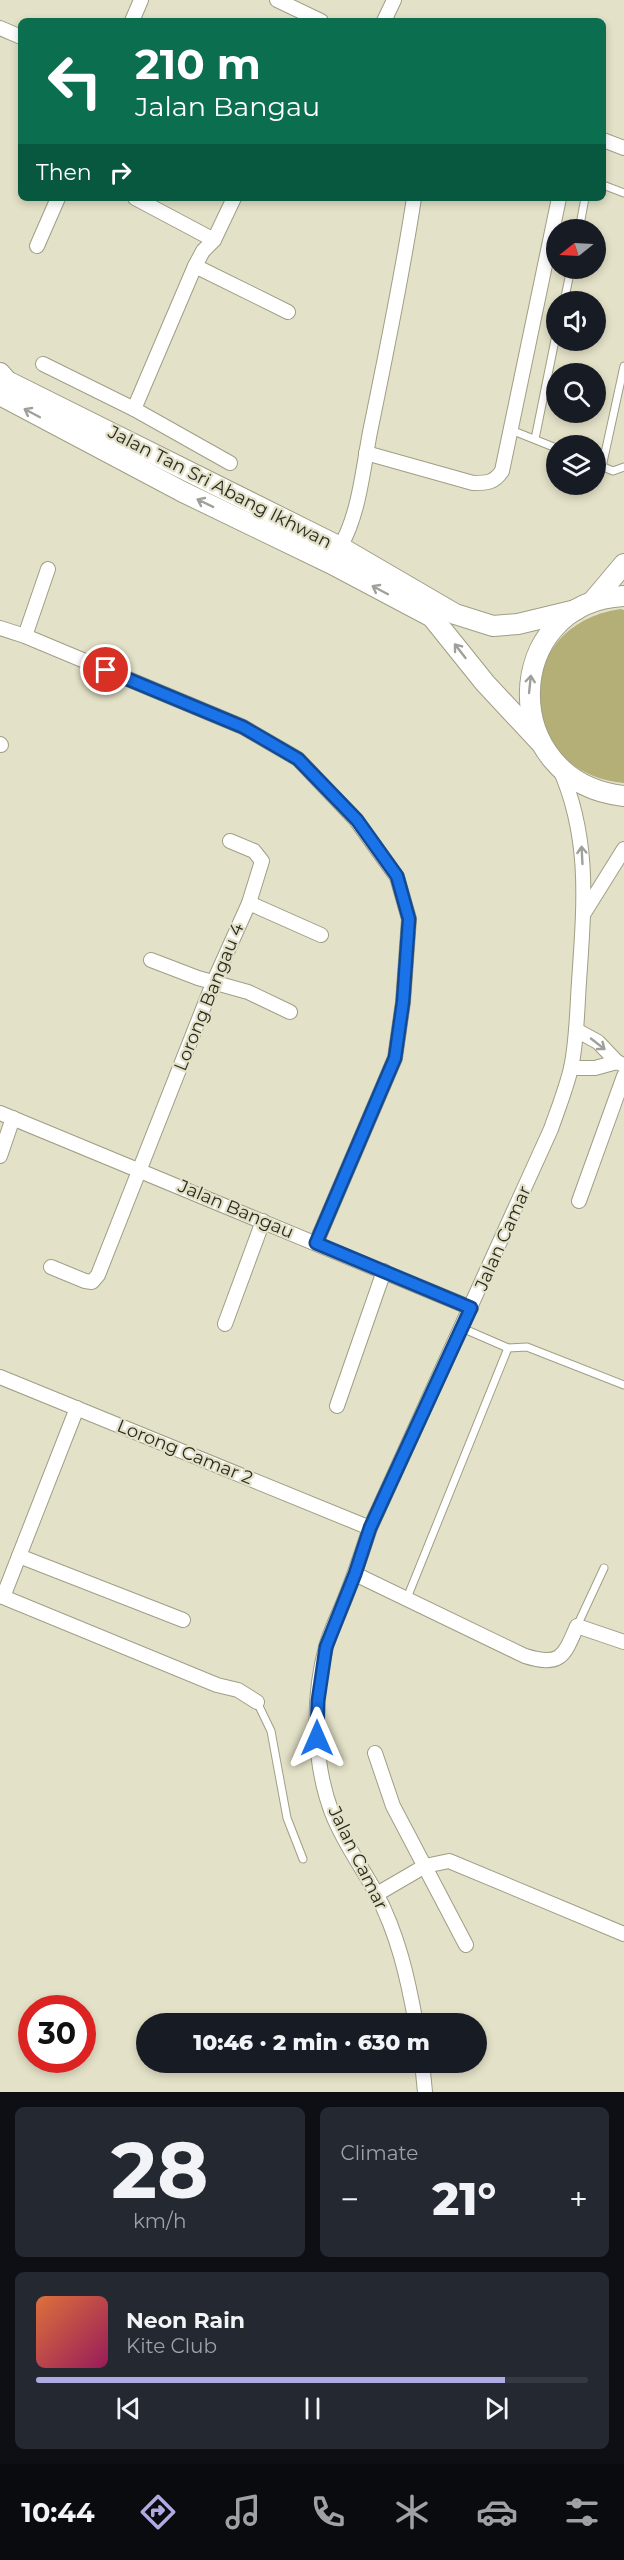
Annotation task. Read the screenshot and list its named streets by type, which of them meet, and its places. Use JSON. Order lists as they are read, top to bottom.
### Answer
{
  "streets": {
    "street": [
      "Jalan Tan Sri Abang Ikhwan",
      "Lorong Bangau 4",
      "Jalan Bangau",
      "Jalan Camar",
      "Lorong Camar 2"
    ]
  },
  "crossings": [
    ["Lorong Bangau 4", "Jalan Bangau"],
    ["Jalan Bangau", "Jalan Camar"],
    ["Jalan Camar", "Lorong Camar 2"]
  ],
  "north": "left",
  "page": {
    "turn": ["210 m", "Jalan Bangau"],
    "then": "Then",
    "limit": "30",
    "trip": "10:46 · 2 min · 630 m",
    "tile": [
      ["28", "km/h"],
      "Climate"
    ],
    "heat": ["−", "21°", "+"],
    "song": ["Neon Rain", "Kite Club"],
    "tabs": "10:44"
  }
}
